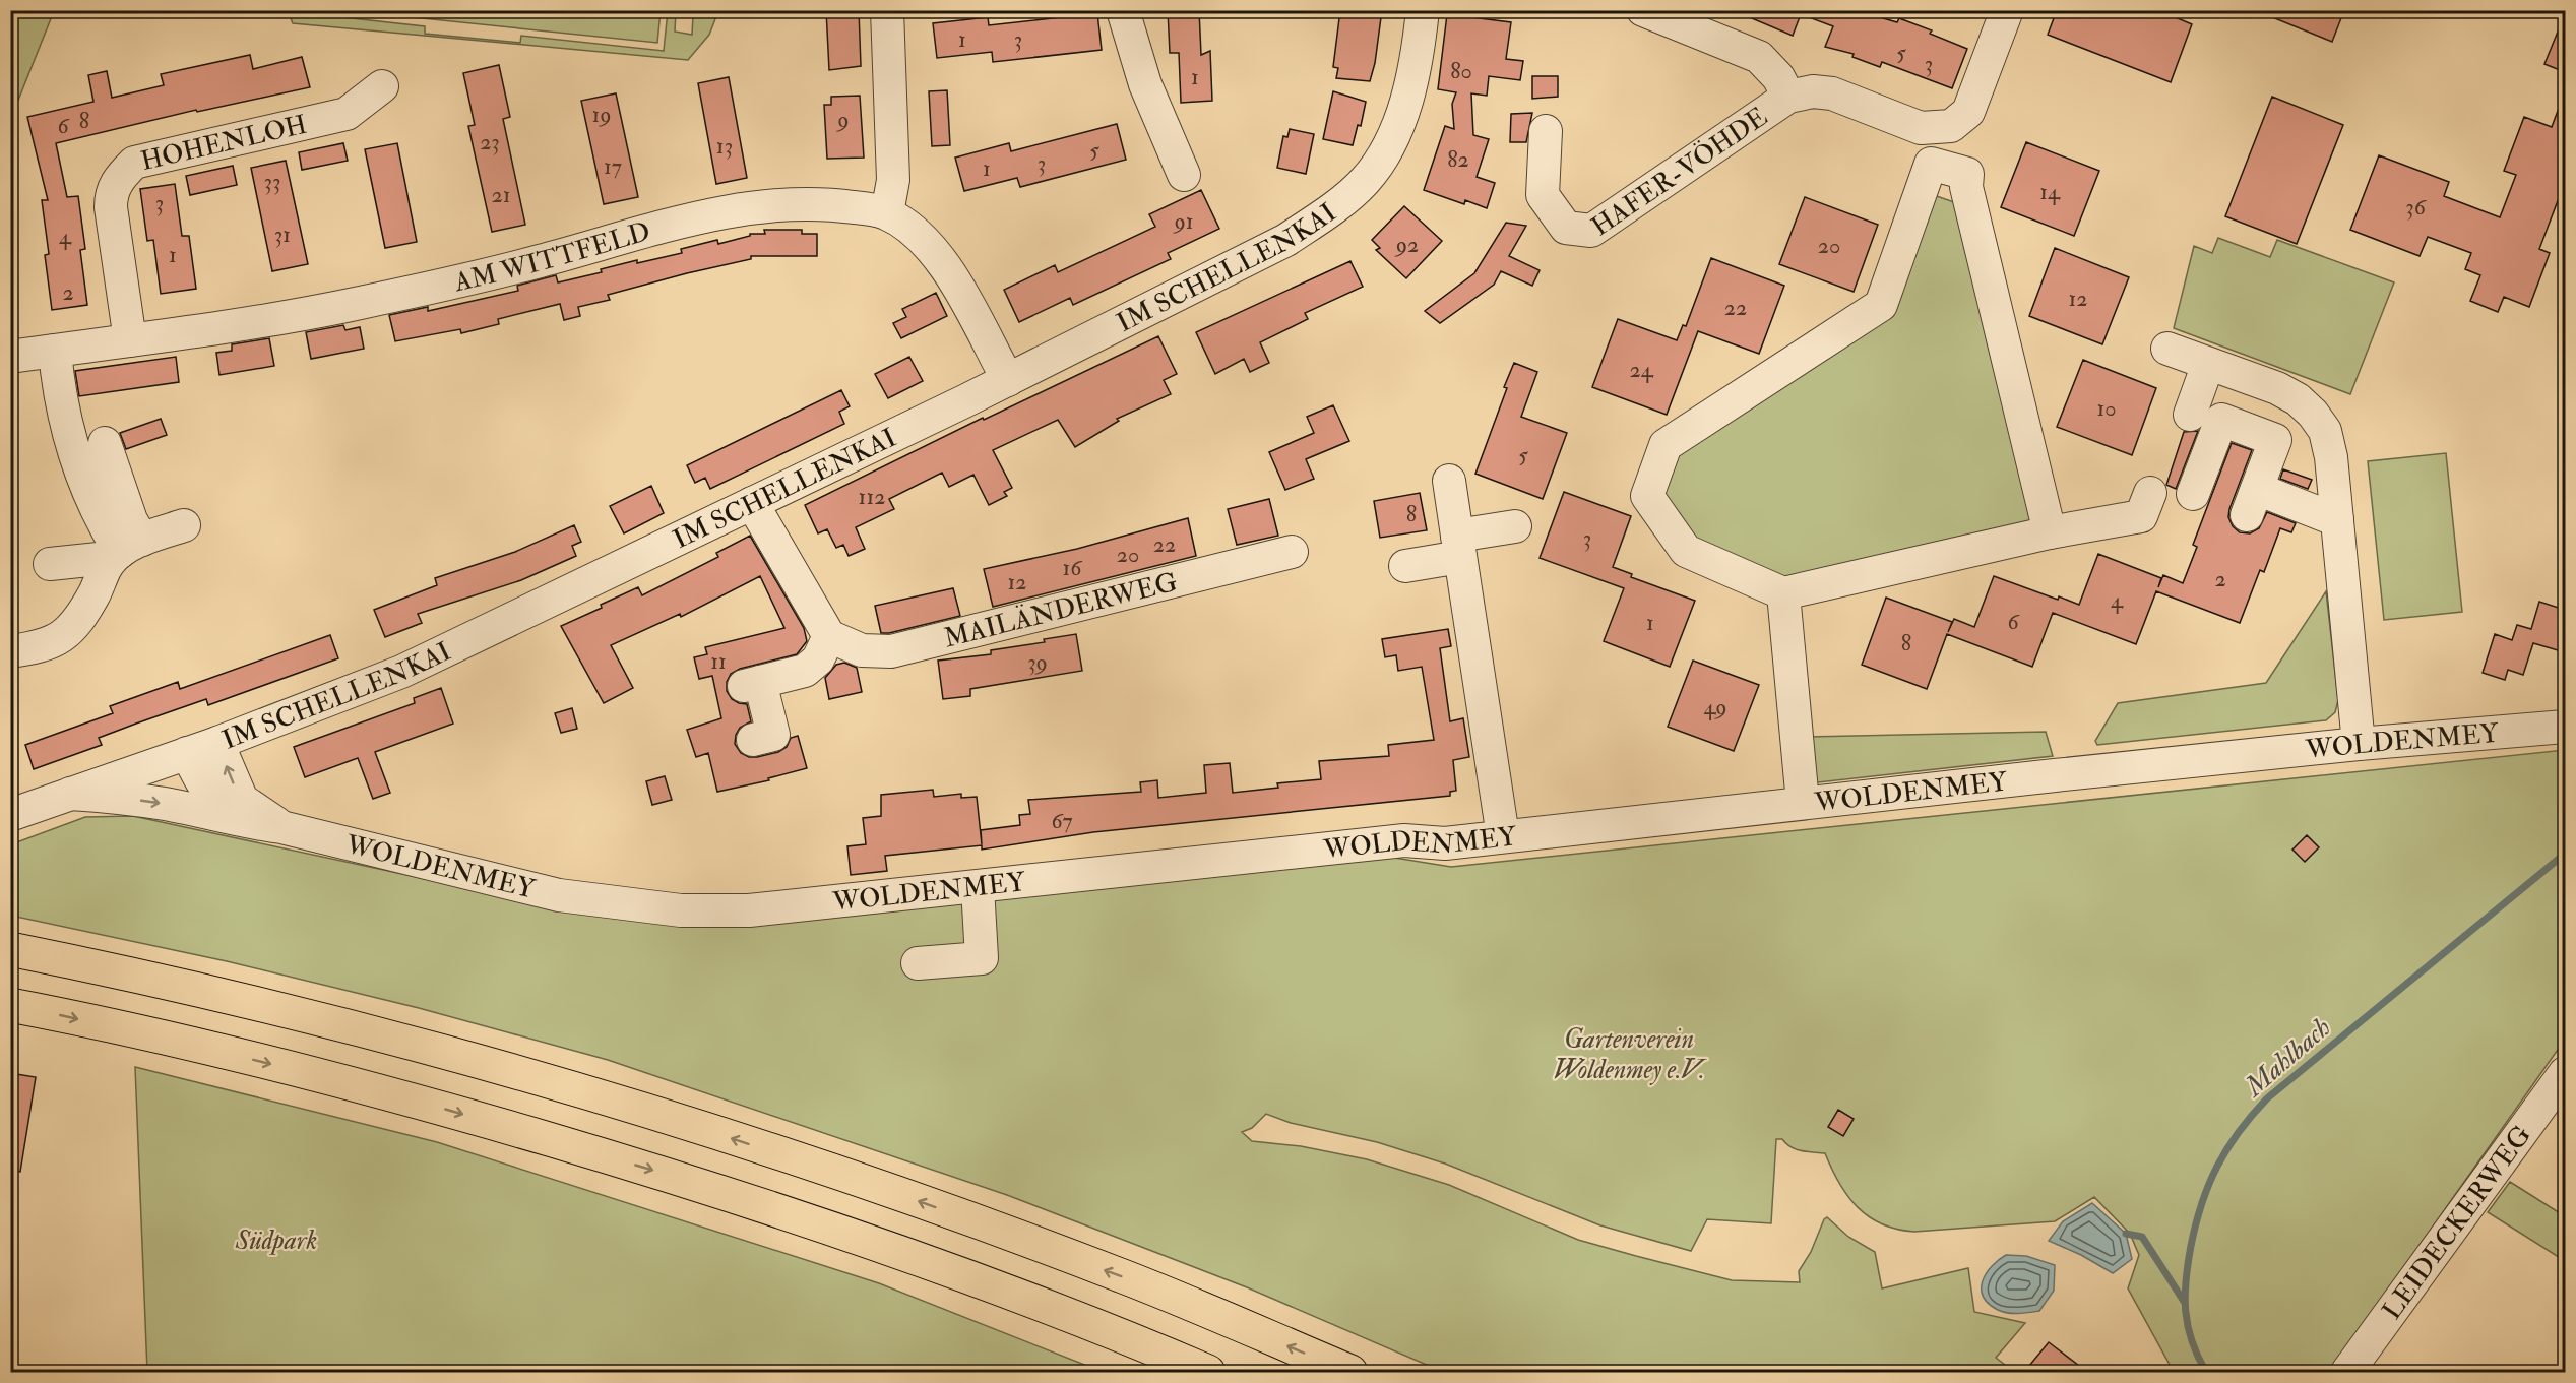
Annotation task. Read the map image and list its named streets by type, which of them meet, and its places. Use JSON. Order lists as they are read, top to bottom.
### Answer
{
  "streets": {
    "street": [
      "HOHENLOH",
      "HAFER-VÖHDE",
      "AM WITTFELD",
      "IM SCHELLENKAI",
      "MAILÄNDERWEG",
      "WOLDENMEY",
      "LEIDECKERWEG"
    ]
  },
  "crossings": [
    ["HOHENLOH", "AM WITTFELD"],
    ["AM WITTFELD", "IM SCHELLENKAI"],
    ["IM SCHELLENKAI", "WOLDENMEY"]
  ],
  "water": ["Mahlbach"],
  "parks": ["Gartenverein Woldenmey e.V.", "Südpark"],
  "house_numbers": [
    "1",
    "3",
    "5",
    "3",
    "80",
    "1",
    "19",
    "9",
    "8",
    "6",
    "23",
    "13",
    "5",
    "82",
    "3",
    "17",
    "1",
    "33",
    "14",
    "21",
    "3",
    "36",
    "91",
    "31",
    "4",
    "92",
    "20",
    "1",
    "2",
    "12",
    "22",
    "24",
    "10",
    "5",
    "112",
    "8",
    "3",
    "22",
    "20",
    "16",
    "2",
    "12",
    "4",
    "6",
    "1",
    "8",
    "11",
    "39",
    "49",
    "67"
  ]
}
